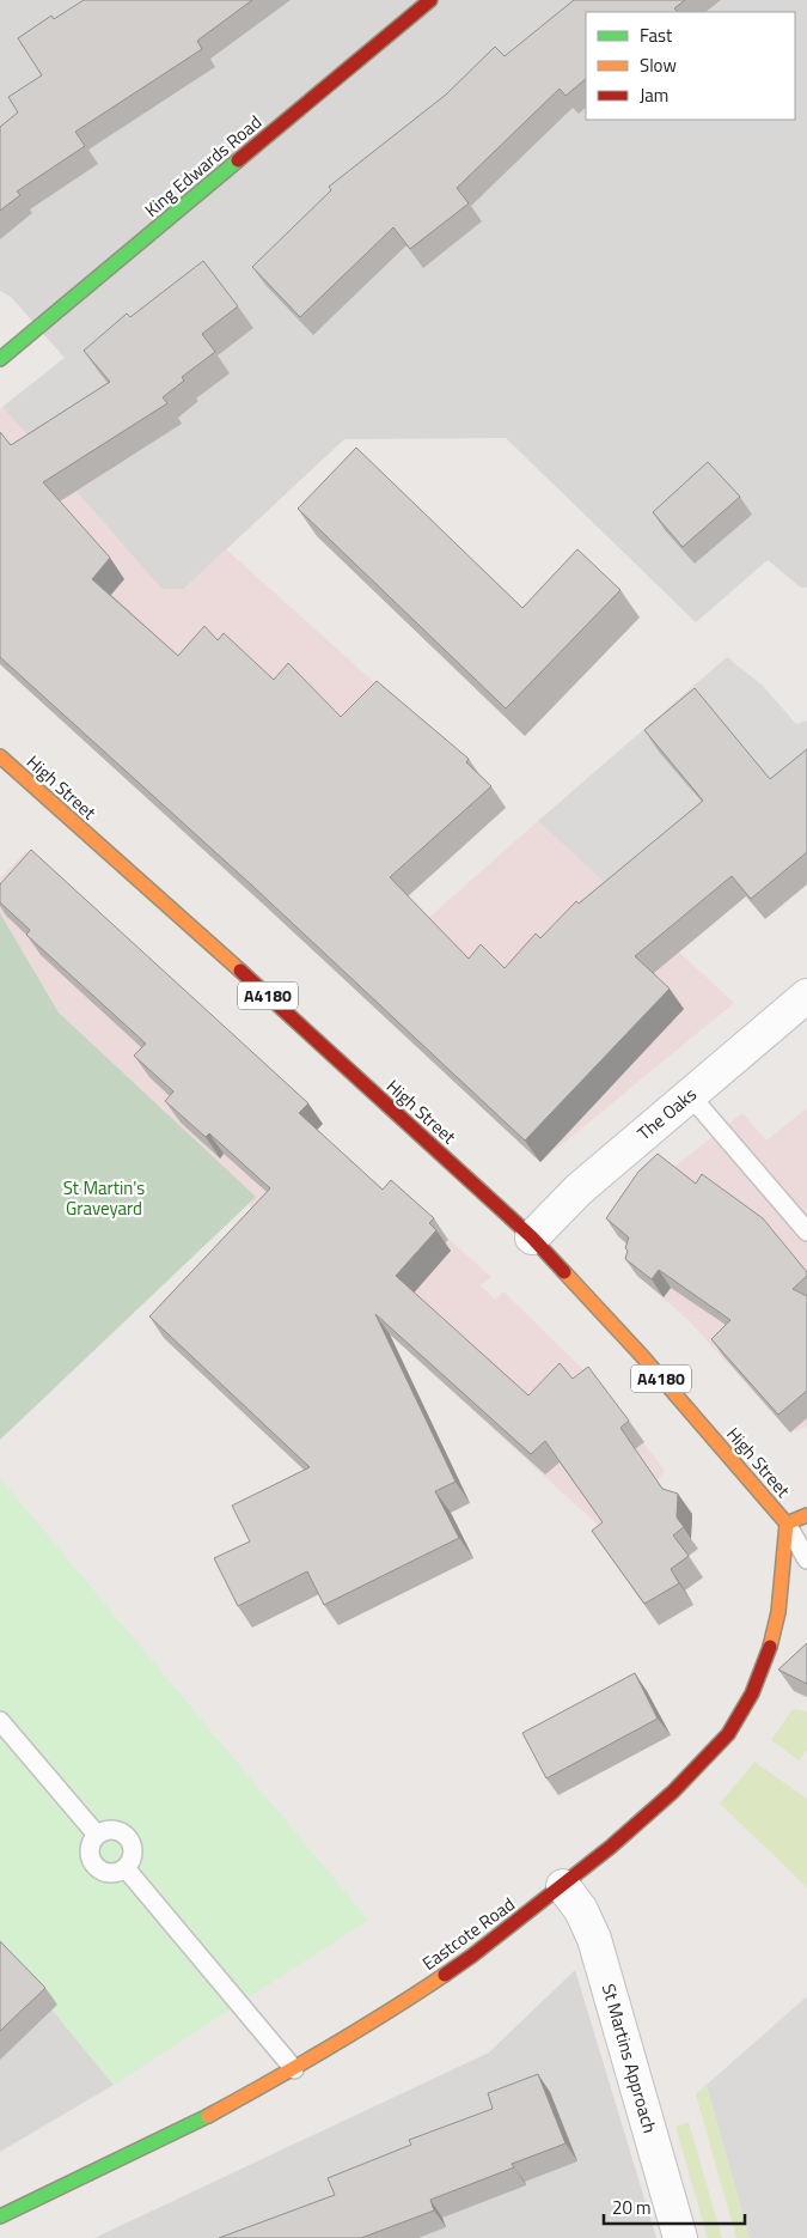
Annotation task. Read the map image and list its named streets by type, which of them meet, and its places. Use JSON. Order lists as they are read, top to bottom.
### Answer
{
  "streets": {
    "main road": [
      "King Edwards Road",
      "High Street",
      "A4180",
      "Eastcote Road"
    ],
    "street": ["The Oaks", "St Martins Approach"]
  },
  "crossings": [
    ["High Street", "The Oaks"],
    ["High Street", "Eastcote Road"],
    ["Eastcote Road", "St Martins Approach"]
  ],
  "parks": ["St Martin's Graveyard"],
  "legend": ["Fast", "Slow", "Jam"],
  "scale_bar": "20 m"
}
